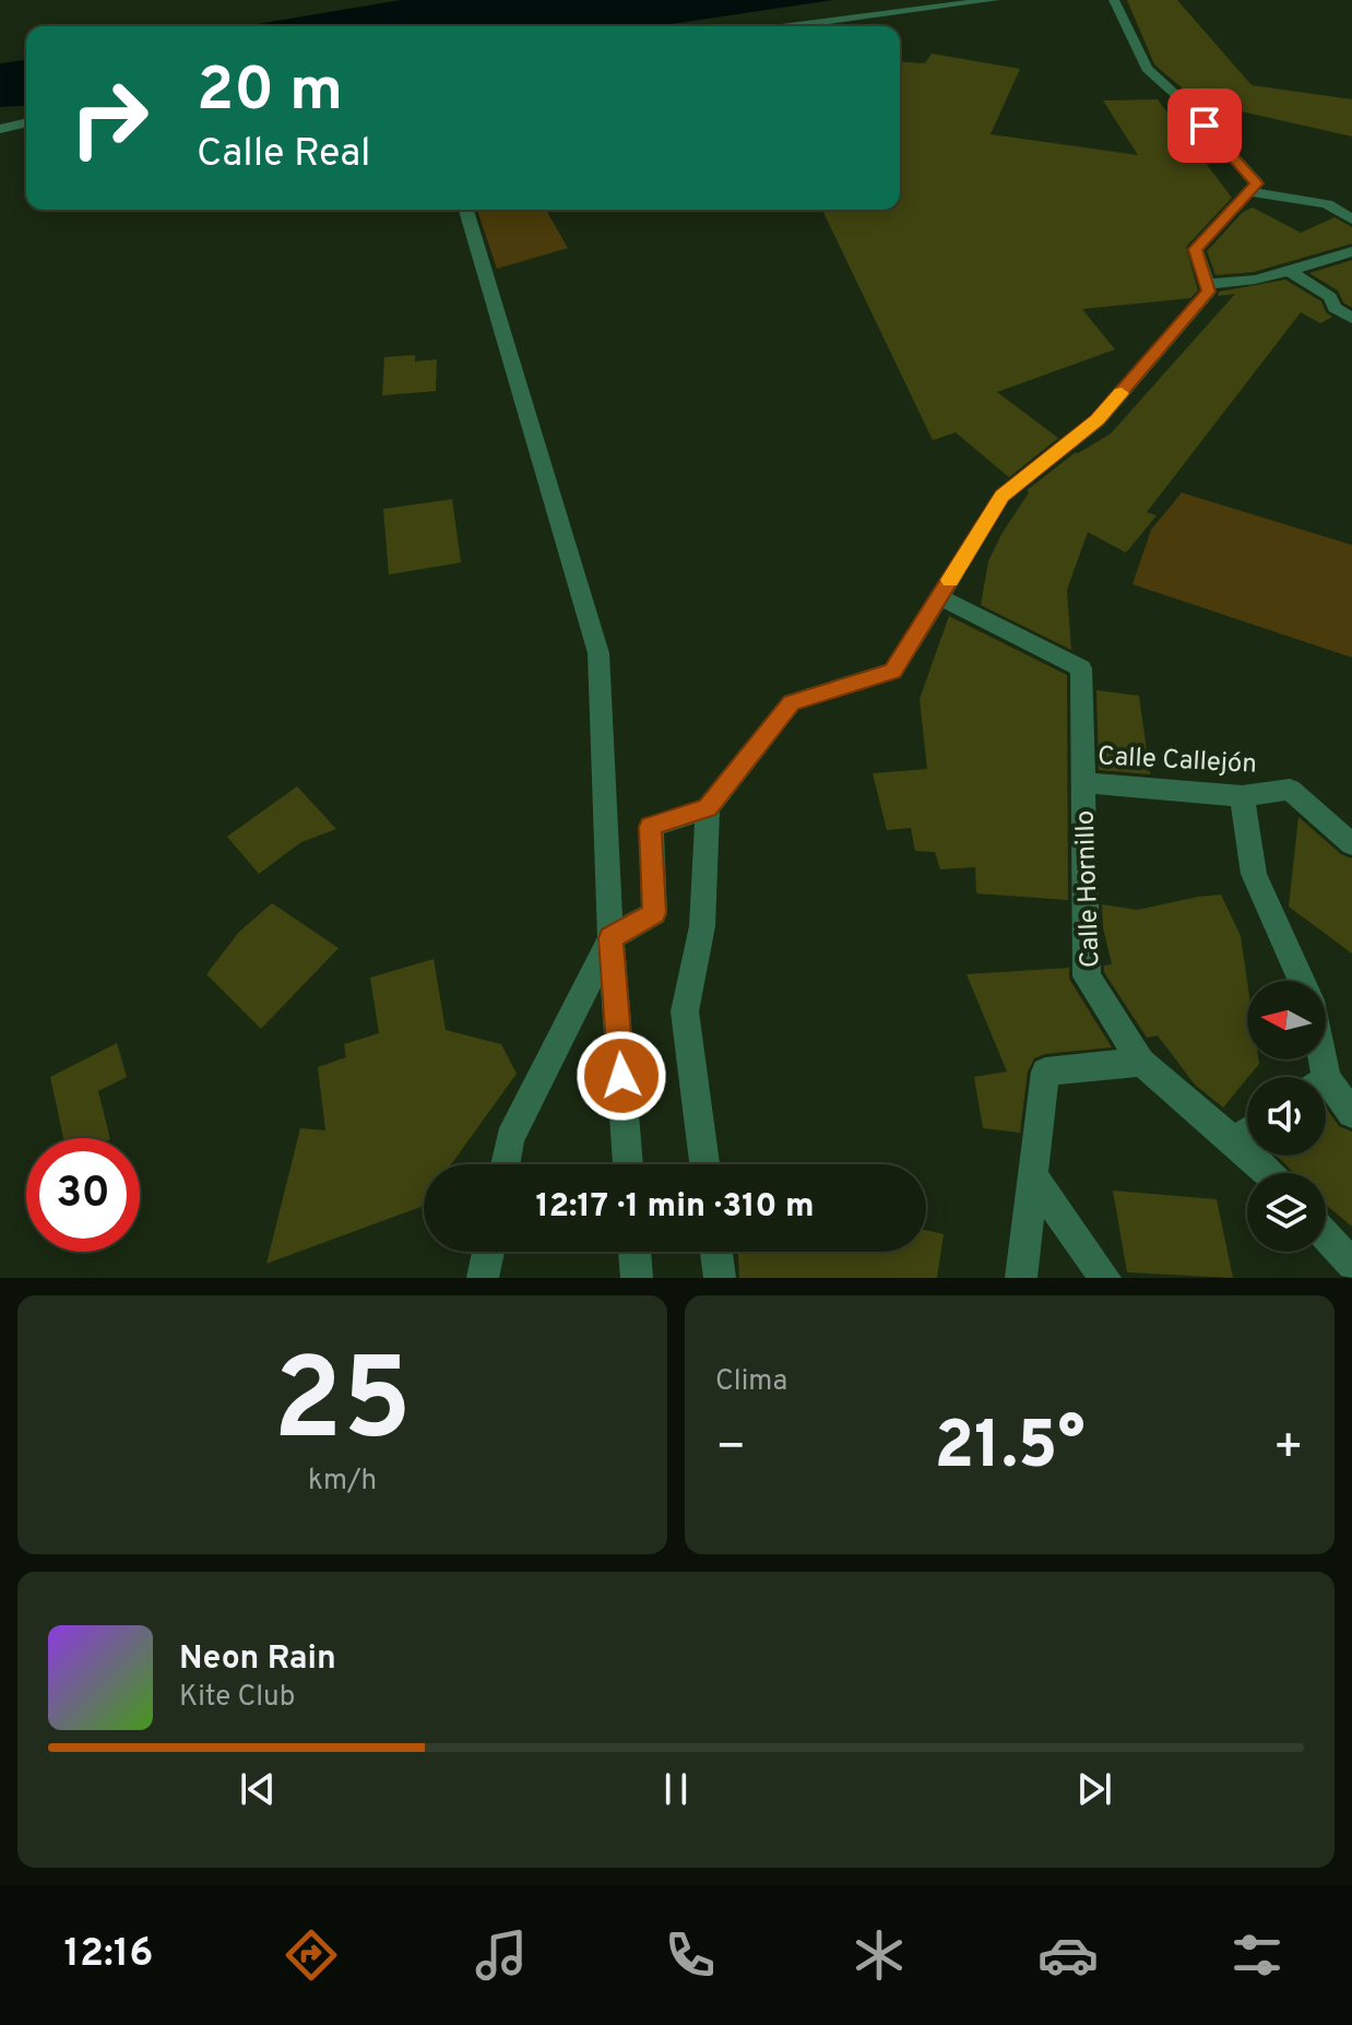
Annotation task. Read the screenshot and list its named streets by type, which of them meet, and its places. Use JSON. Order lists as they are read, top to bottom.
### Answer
{
  "streets": {
    "street": ["Calle Callejón", "Calle Hornillo"]
  },
  "crossings": [
    ["Calle Callejón", "Calle Hornillo"]
  ],
  "north": "left",
  "page": {
    "turn": ["20 m", "Calle Real"],
    "limit": "30",
    "trip": "12:17 · 1 min · 310 m",
    "tile": [
      ["25", "km/h"],
      "Clima"
    ],
    "heat": ["−", "21.5°", "+"],
    "song": ["Neon Rain", "Kite Club"],
    "tabs": "12:16"
  }
}
